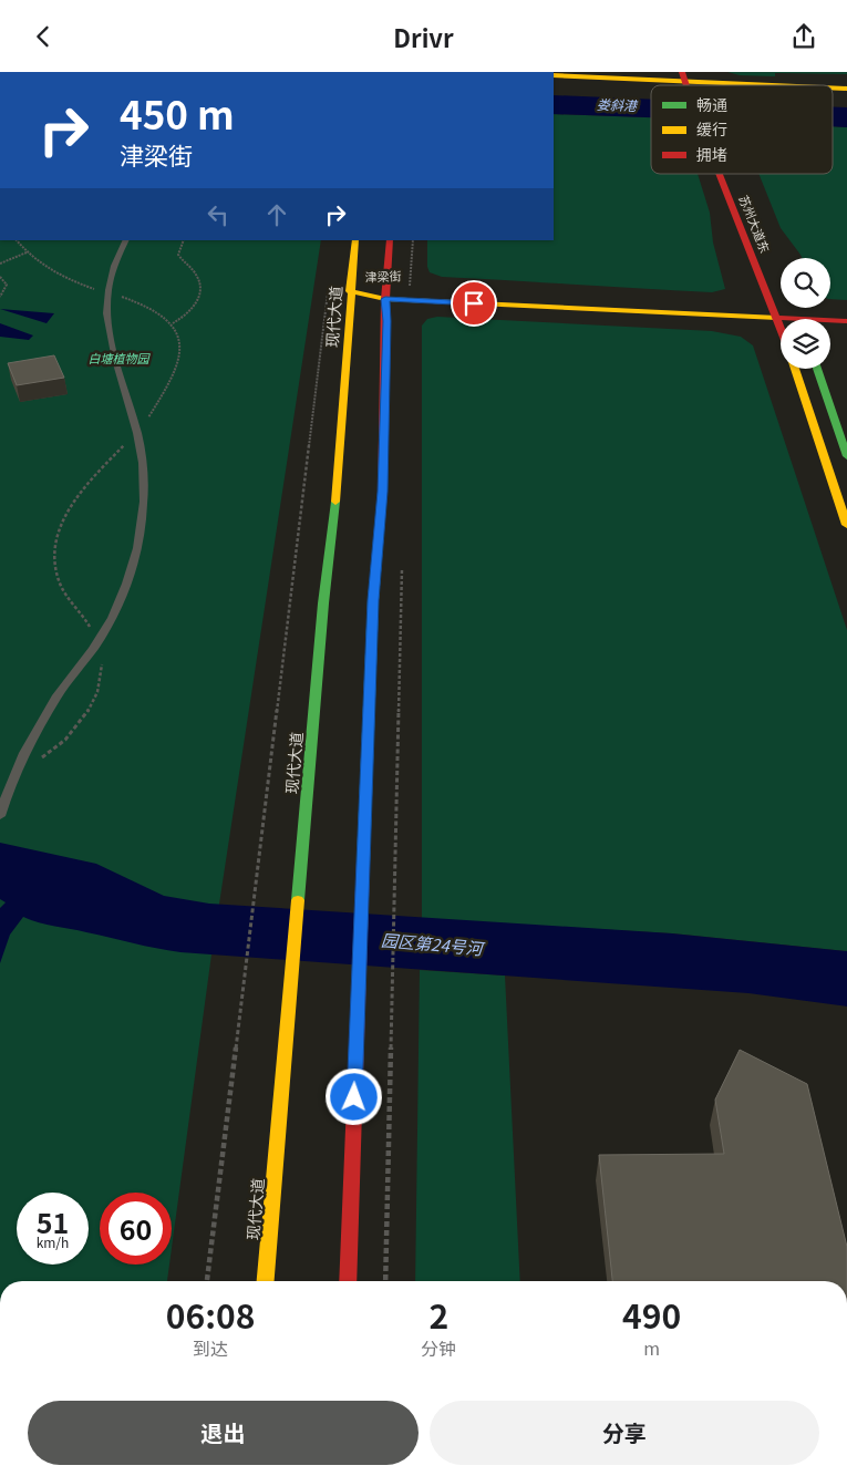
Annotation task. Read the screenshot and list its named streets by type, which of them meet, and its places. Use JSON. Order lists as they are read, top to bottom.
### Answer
{
  "streets": {
    "main road": ["苏州大道东", "津梁街", "现代大道"]
  },
  "crossings": [
    ["苏州大道东", "津梁街"],
    ["津梁街", "现代大道"]
  ],
  "water": ["娄斜港", "园区第24号河"],
  "parks": ["白塘植物园"],
  "legend": ["畅通", "缓行", "拥堵"],
  "page": {
    "header": "Drivr",
    "turn": ["450 m", "津梁街"],
    "speed": "51 km/h",
    "limit": "60",
    "eta": [
      "06:08",
      "到达",
      "2",
      "分钟",
      "490",
      "m"
    ],
    "buttons": ["退出", "分享"]
  }
}
